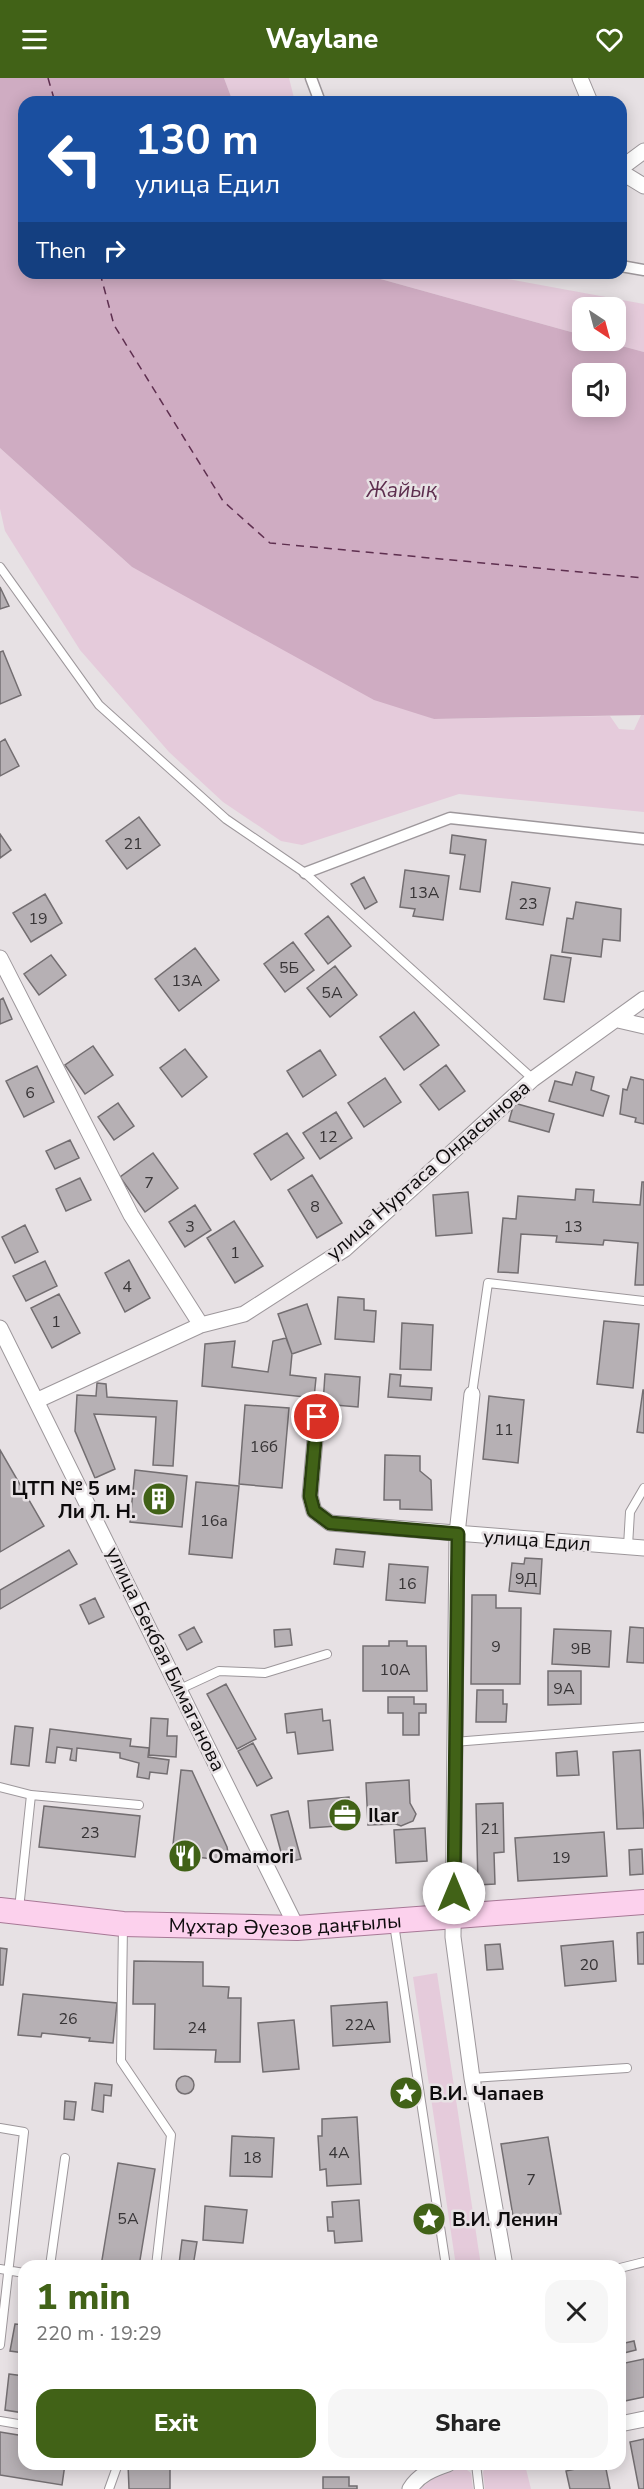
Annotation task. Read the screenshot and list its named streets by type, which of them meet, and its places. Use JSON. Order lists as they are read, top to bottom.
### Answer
{
  "streets": {
    "main road": ["Мұхтар Әуезов даңғылы"],
    "street": ["улица Нуртаса Ондасынова", "улица Едил", "улица Бекбая Бимаганова"]
  },
  "crossings": [
    ["улица Нуртаса Ондасынова", "улица Бекбая Бимаганова"],
    ["улица Бекбая Бимаганова", "Мұхтар Әуезов даңғылы"]
  ],
  "water": ["Жайық"],
  "places": {
    "building": ["ЦТП № 5 им. Ли Л. Н."],
    "office": ["Ilar"],
    "restaurant": ["Omamori"],
    "place": ["В.И. Чапаев", "В.И. Ленин"]
  },
  "house_numbers": [
    "21",
    "13А",
    "23",
    "19",
    "5Б",
    "13А",
    "5А",
    "6",
    "12",
    "7",
    "8",
    "3",
    "13",
    "1",
    "4",
    "1",
    "11",
    "16б",
    "16а",
    "9Д",
    "16",
    "9",
    "9В",
    "10А",
    "9А",
    "21",
    "23",
    "19",
    "20",
    "26",
    "22А",
    "24",
    "4А",
    "18",
    "7",
    "5А"
  ],
  "north": "bottom right",
  "page": {
    "header": "Waylane",
    "turn": ["130 m", "улица Едил"],
    "then": "Then",
    "heading": ["1 min", "220 m · 19:29"],
    "buttons": ["Exit", "Share"]
  }
}
